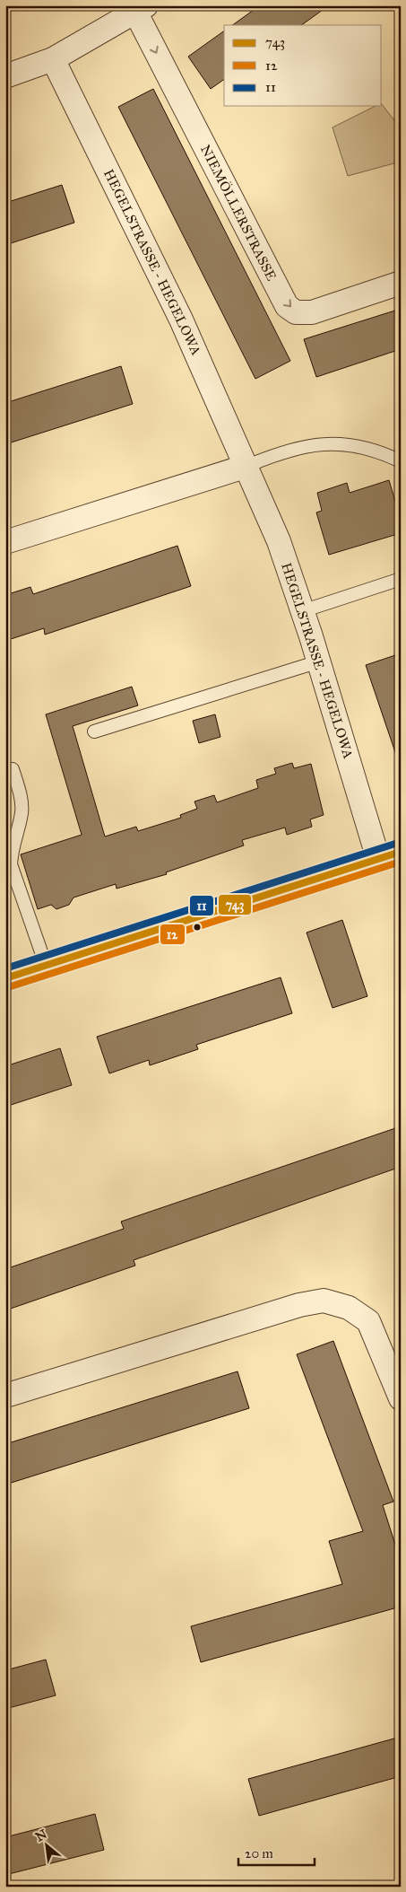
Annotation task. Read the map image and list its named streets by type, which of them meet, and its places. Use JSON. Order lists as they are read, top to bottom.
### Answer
{
  "streets": {
    "street": ["NIEMÖLLERSTRASSE", "HEGELSTRASSE - HEGELOWA"]
  },
  "one_way": ["NIEMÖLLERSTRASSE"],
  "lines": ["transit line 11", "transit line 743", "transit line 12"],
  "legend": ["743", "12", "11"],
  "scale_bar": "20 m",
  "north": "top left"
}
